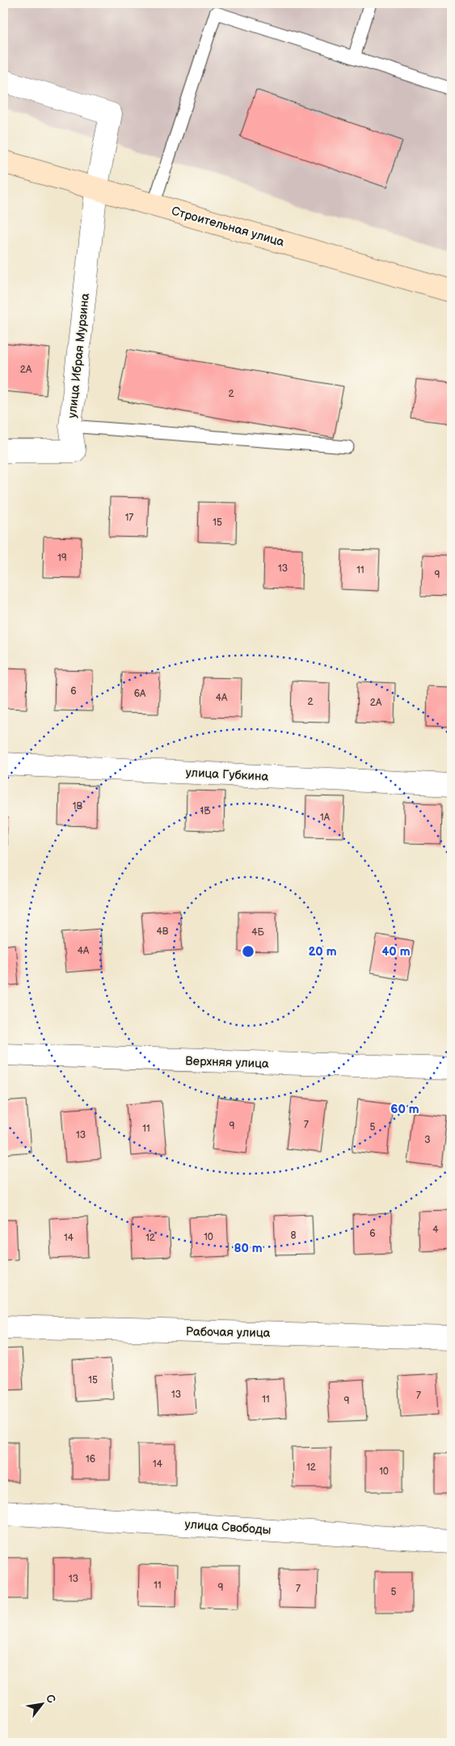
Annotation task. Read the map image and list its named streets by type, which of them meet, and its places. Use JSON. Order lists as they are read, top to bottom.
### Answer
{
  "streets": {
    "main road": ["Строительная улица"],
    "street": [
      "улица Ибрая Мурзина",
      "улица Губкина",
      "Верхняя улица",
      "Рабочая улица",
      "улица Свободы"
    ]
  },
  "crossings": [
    ["Строительная улица", "улица Ибрая Мурзина"]
  ],
  "house_numbers": [
    "2А",
    "2",
    "17",
    "15",
    "19",
    "13",
    "11",
    "9",
    "6",
    "6А",
    "4А",
    "2",
    "2А",
    "1В",
    "1Б",
    "1А",
    "4В",
    "4Б",
    "4А",
    "7",
    "9",
    "5",
    "11",
    "13",
    "3",
    "4",
    "6",
    "8",
    "10",
    "14",
    "12",
    "15",
    "13",
    "7",
    "11",
    "9",
    "16",
    "14",
    "12",
    "10",
    "13",
    "11",
    "9",
    "7",
    "5"
  ],
  "north": "top right",
  "rings": [
    "20 m",
    "40 m",
    "60 m",
    "80 m"
  ]
}
